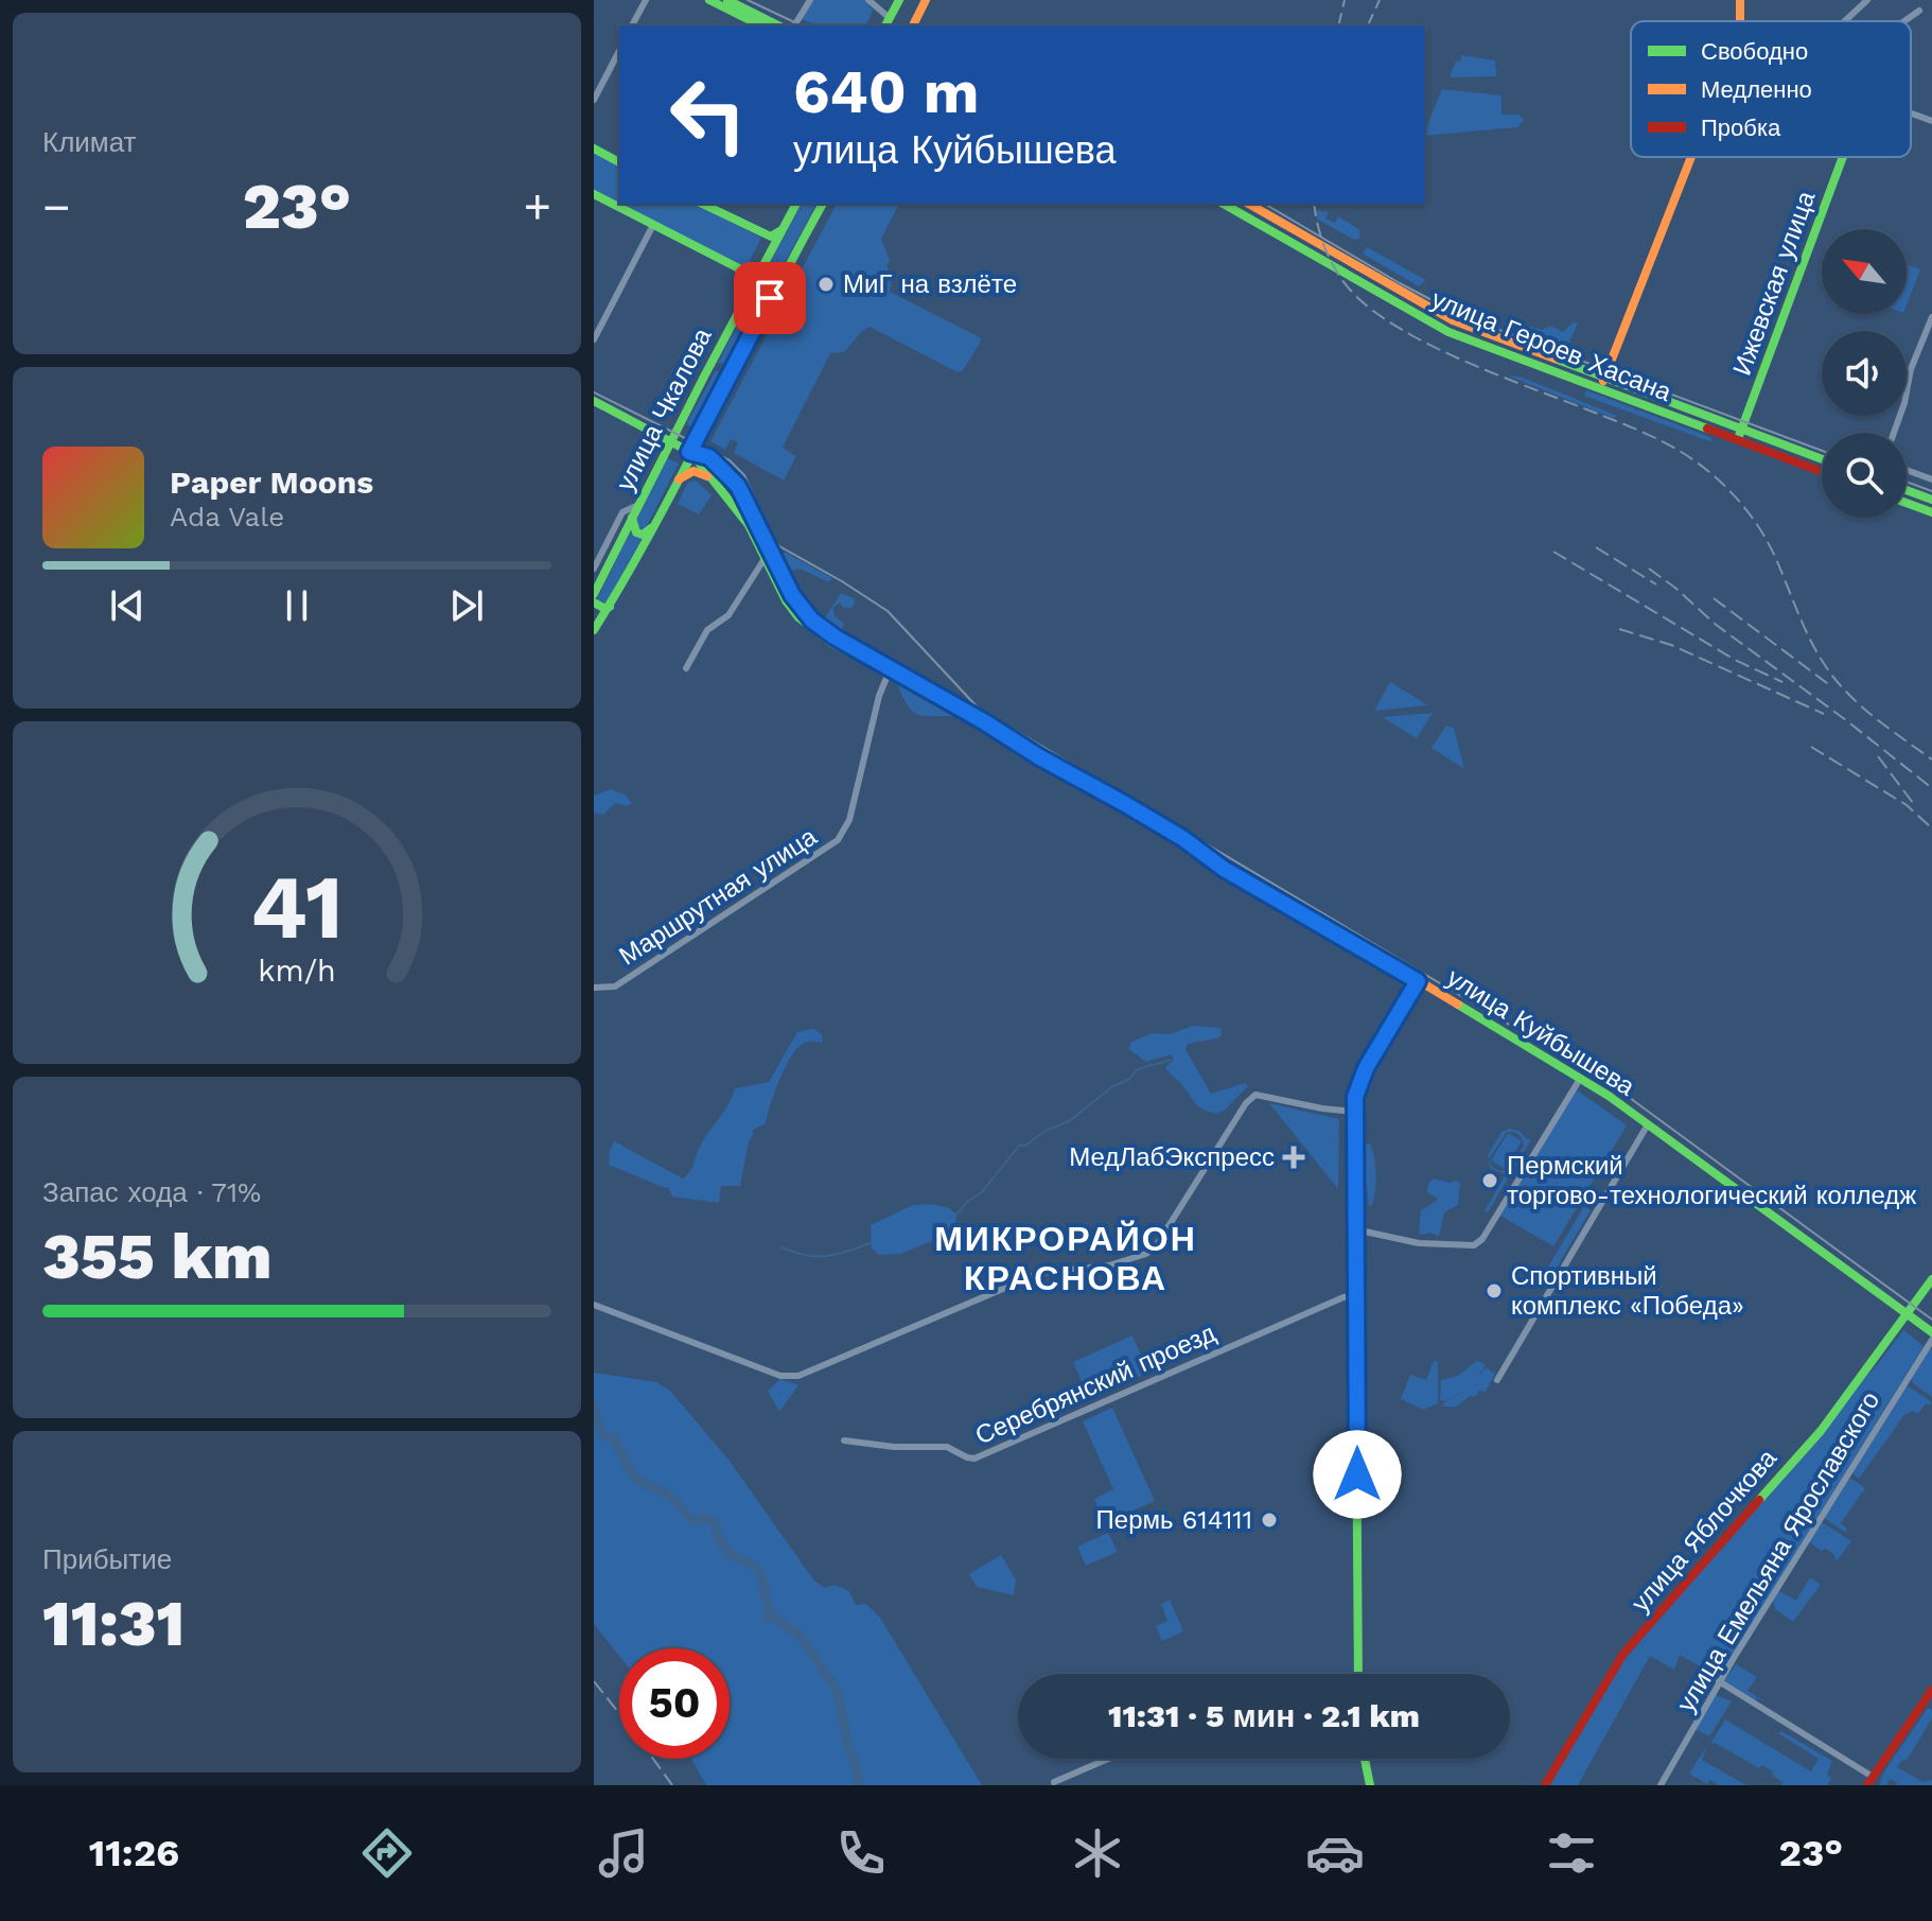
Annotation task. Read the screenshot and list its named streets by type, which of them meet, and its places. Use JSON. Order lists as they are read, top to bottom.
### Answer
{
  "streets": {
    "main road": [
      "Ижевская улица",
      "улица Героев Хасана",
      "улица Чкалова",
      "улица Куйбышева",
      "улица Яблочкова"
    ],
    "street": ["Маршрутная улица", "Серебрянский проезд", "улица Емельяна Ярославского"]
  },
  "crossings": [
    ["Ижевская улица", "улица Героев Хасана"],
    ["улица Чкалова", "улица Куйбышева"],
    ["Маршрутная улица", "улица Куйбышева"],
    ["улица Куйбышева", "улица Яблочкова"]
  ],
  "districts": ["МИКРОРАЙОН КРАСНОВА"],
  "places": {
    "other": [
      "МиГ на взлёте",
      "Пермский торгово-технологический колледж",
      "Спортивный комплекс «Победа»",
      "Пермь 614111"
    ],
    "health": ["МедЛабЭкспресс"]
  },
  "legend": ["Свободно", "Медленно", "Пробка"],
  "north": "top left",
  "page": {
    "tile": [
      "Климат",
      ["Запас хода · 71%", "355 km"],
      ["Прибытие", "11:31"]
    ],
    "turn": ["640 m", "улица Куйбышева"],
    "heat": ["−", "23°", "+"],
    "song": ["Paper Moons", "Ada Vale"],
    "limit": "50",
    "trip": "11:31 · 5 мин · 2.1 km",
    "tabs": ["11:26", "23°"],
    "gauge": ["41", "km/h"]
  }
}
